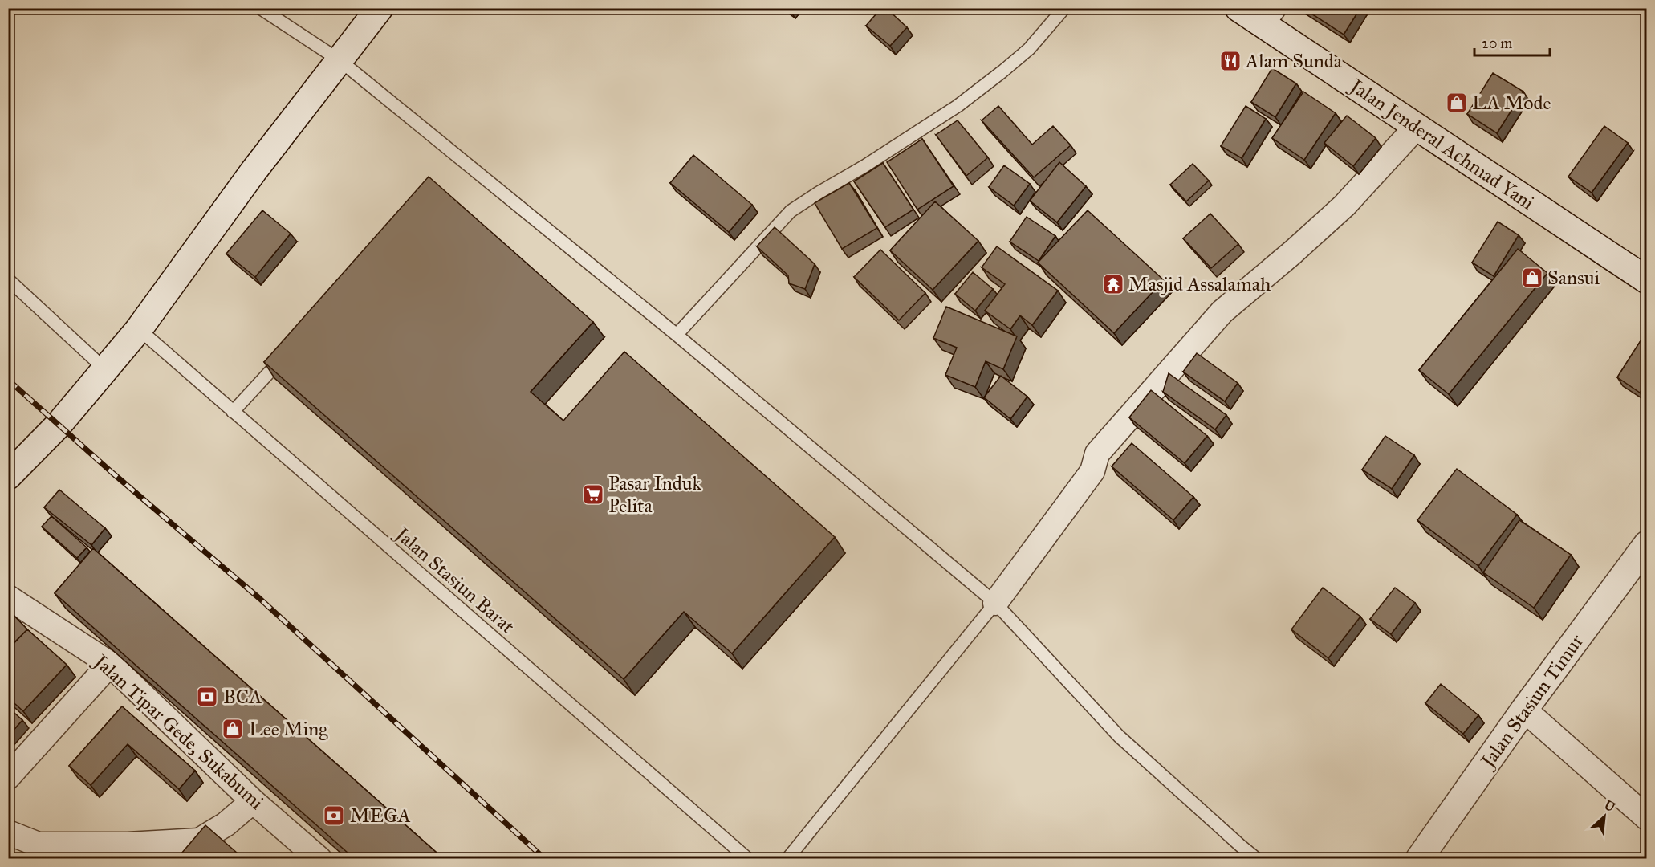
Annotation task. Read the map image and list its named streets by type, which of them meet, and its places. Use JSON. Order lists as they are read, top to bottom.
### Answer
{
  "streets": {
    "main road": ["Jalan Jenderal Achmad Yani", "Jalan Stasiun Timur"],
    "street": ["Jalan Tipar Gede, Sukabumi"],
    "lane": ["Jalan Stasiun Barat"]
  },
  "places": {
    "restaurant": ["Alam Sunda"],
    "shop": ["LA Mode", "Sansui", "Lee Ming"],
    "temple": ["Masjid Assalamah"],
    "supermarket": ["Pasar Induk Pelita"],
    "bank": ["BCA", "MEGA"]
  },
  "scale_bar": "20 m",
  "north": "top right"
}
